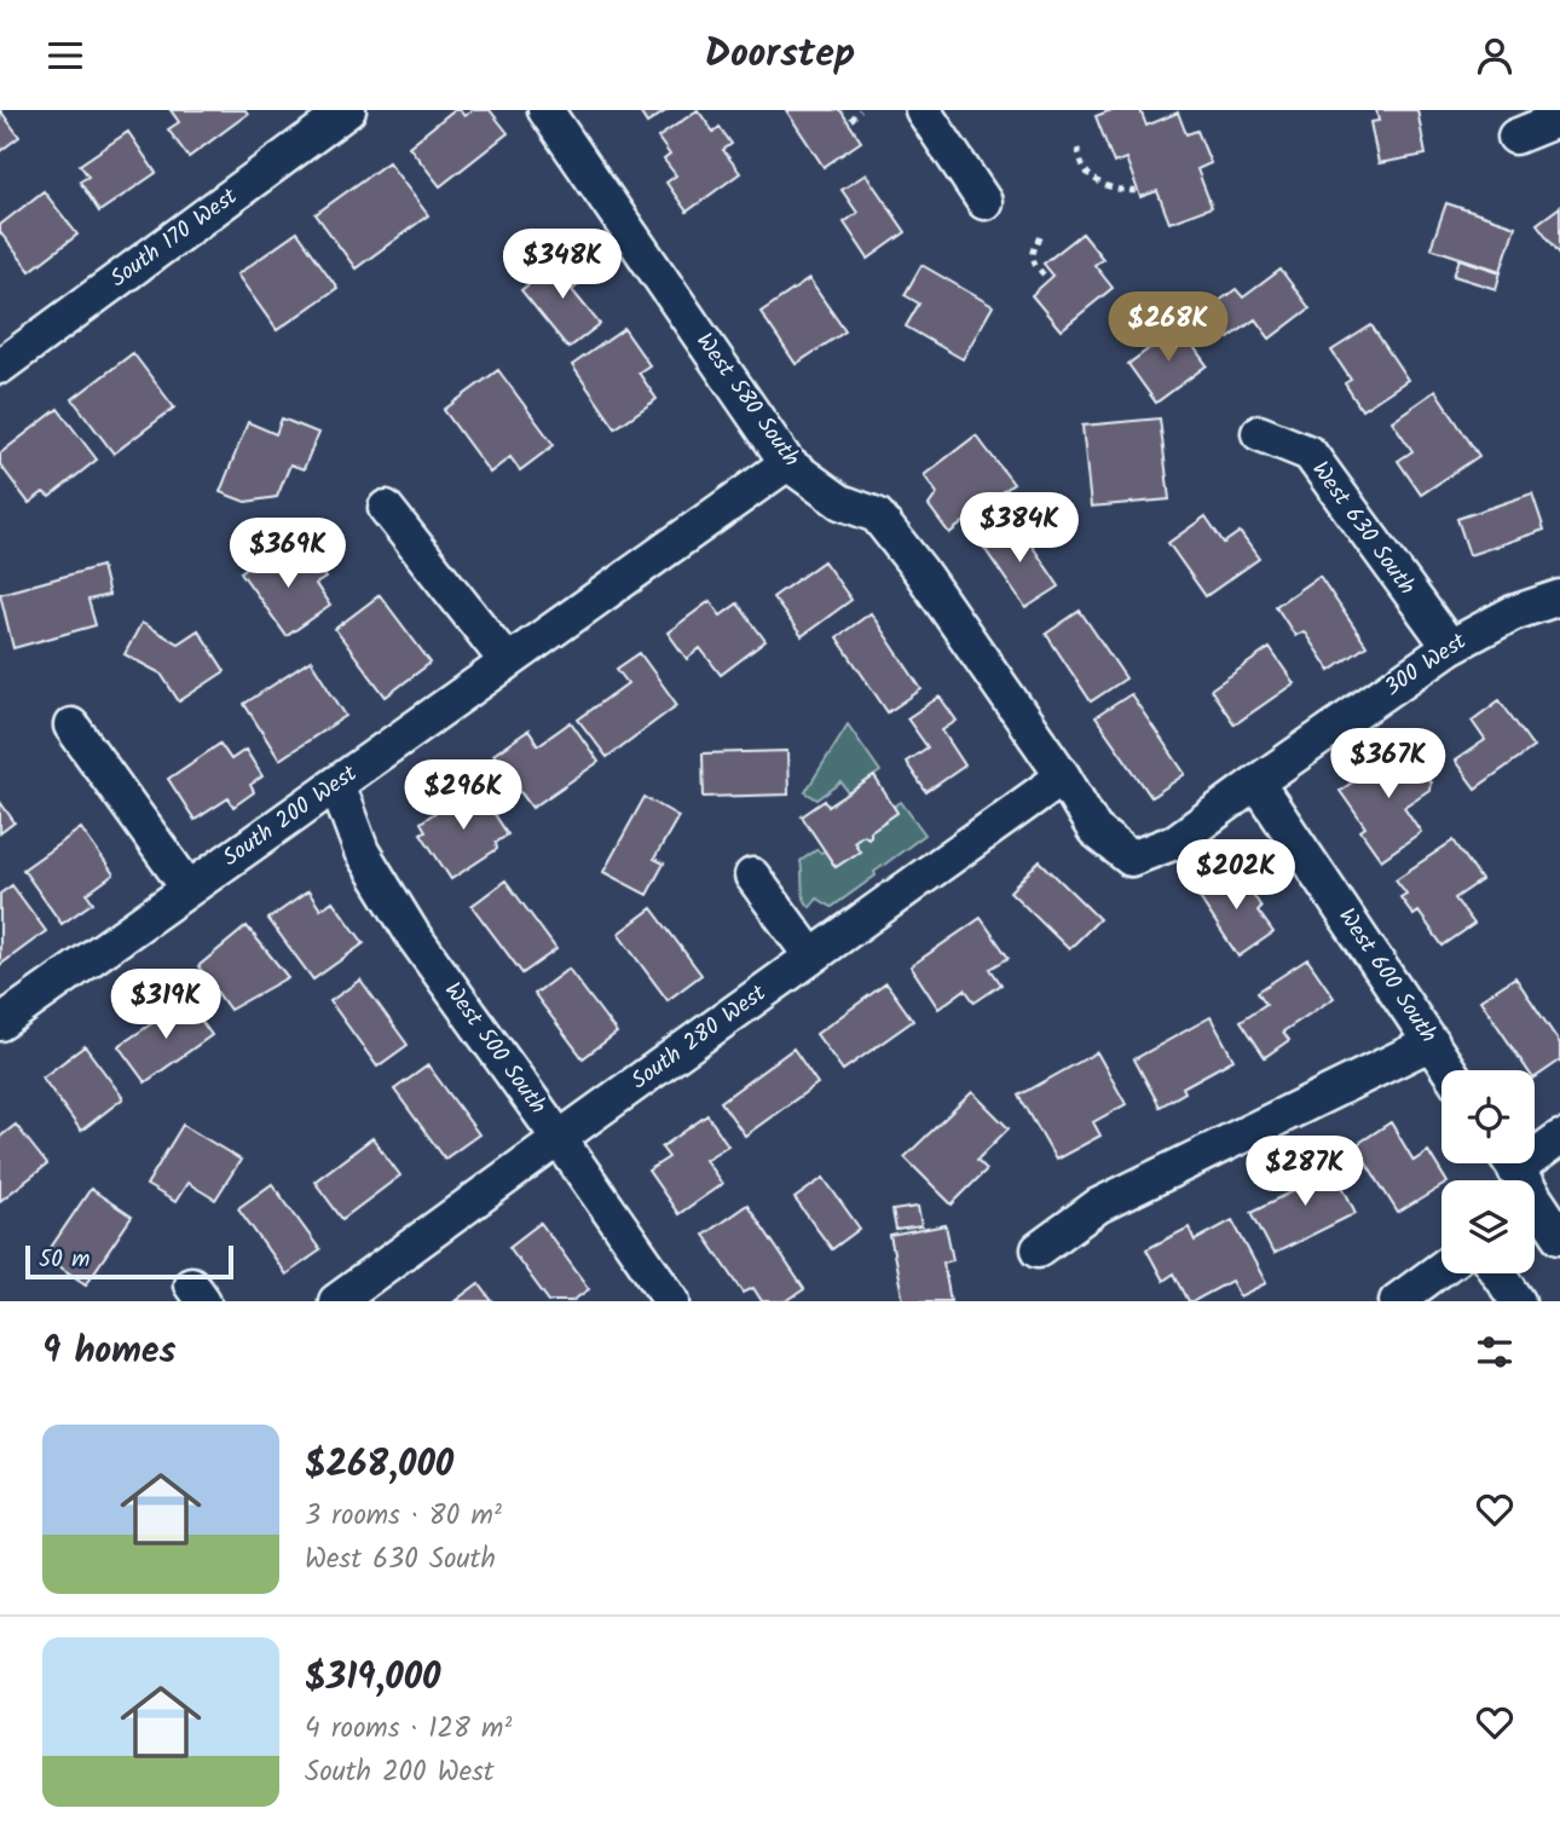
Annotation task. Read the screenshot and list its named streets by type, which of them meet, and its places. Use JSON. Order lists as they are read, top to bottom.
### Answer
{
  "streets": {
    "street": [
      "South 170 West",
      "West 580 South",
      "West 630 South",
      "300 West",
      "South 200 West",
      "West 600 South",
      "South 280 West",
      "West 500 South"
    ]
  },
  "crossings": [
    ["West 580 South", "300 West"],
    ["West 580 South", "South 200 West"],
    ["West 580 South", "South 280 West"],
    ["West 630 South", "300 West"],
    ["300 West", "West 600 South"],
    ["South 200 West", "West 500 South"],
    ["South 280 West", "West 500 South"]
  ],
  "scale_bar": "50 m",
  "page": {
    "header": "Doorstep",
    "price": [
      "$348K",
      "$268K",
      "$384K",
      "$369K",
      "$367K",
      "$296K",
      "$202K",
      "$319K",
      "$287K"
    ],
    "scale": "50 m",
    "heading": "9 homes",
    "list": [
      {
        "name": "$268,000",
        "note": "3 rooms · 80 m² · West 630 South"
      },
      {
        "name": "$319,000",
        "note": "4 rooms · 128 m² · South 200 West"
      }
    ]
  }
}
